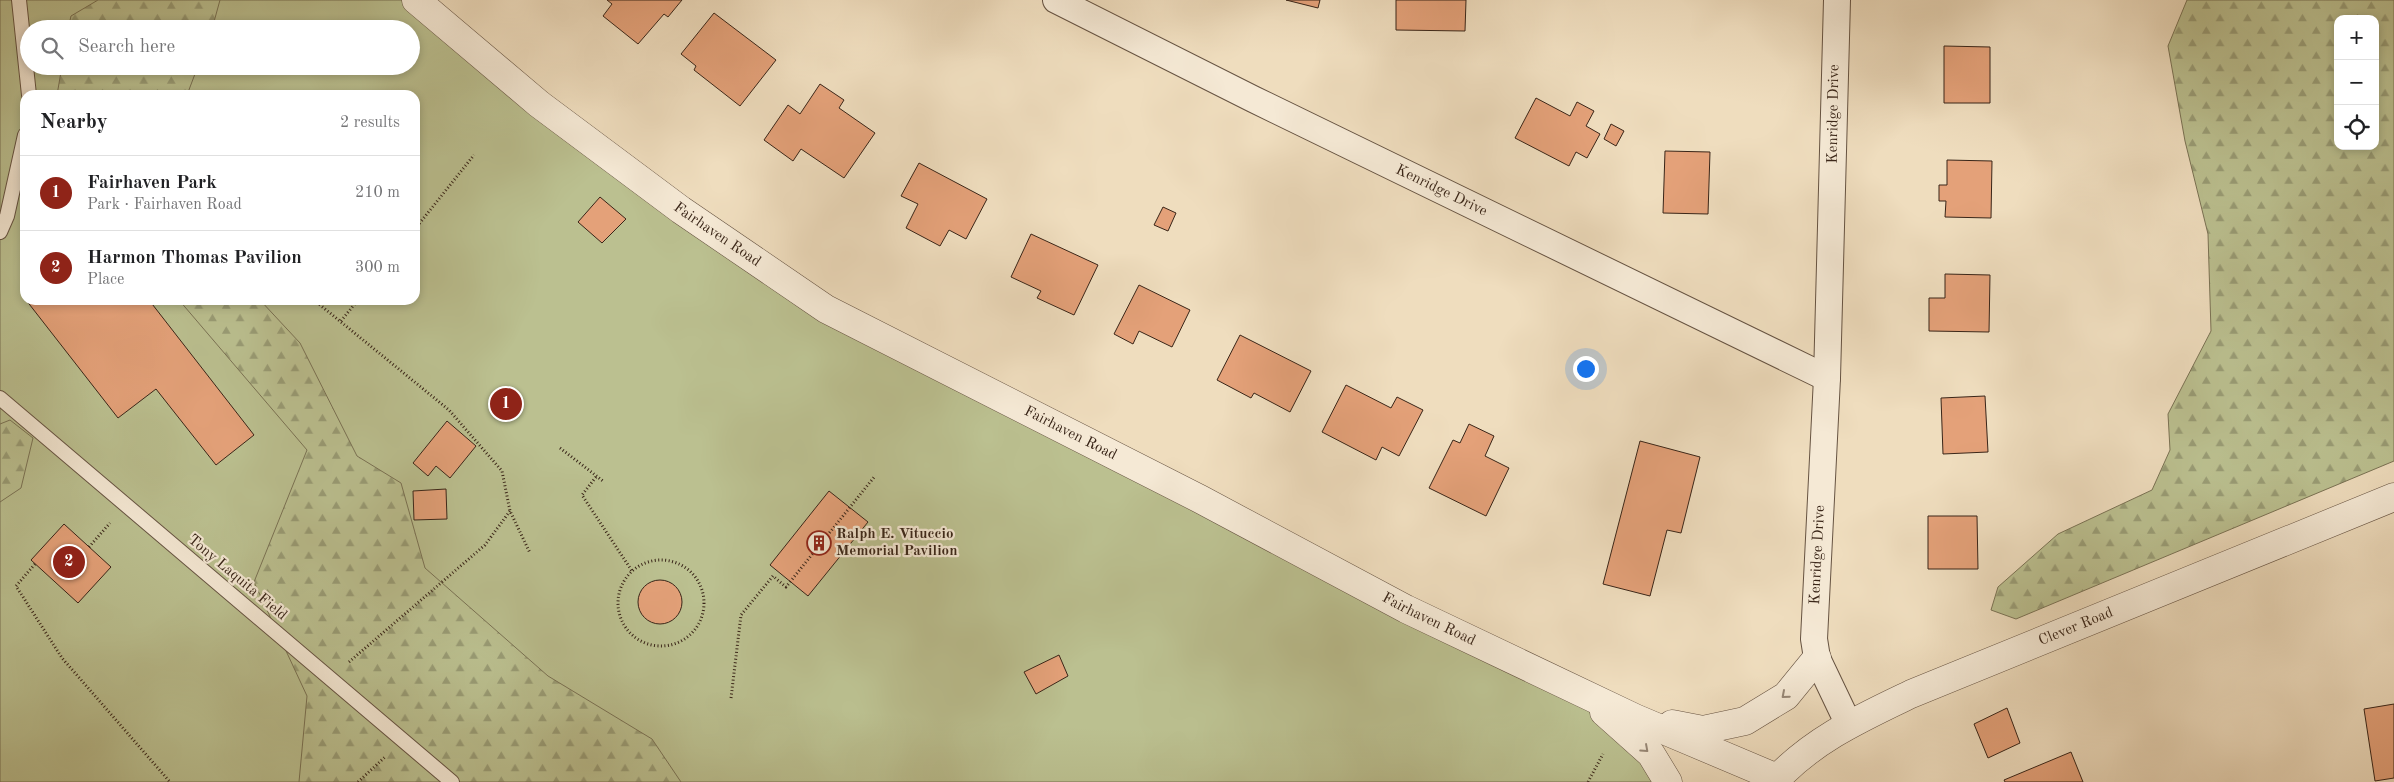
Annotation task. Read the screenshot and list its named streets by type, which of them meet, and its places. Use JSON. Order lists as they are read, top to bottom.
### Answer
{
  "streets": {
    "street": ["Kenridge Drive", "Fairhaven Road", "Clever Road"],
    "lane": ["Tony Laquita Field"]
  },
  "crossings": [
    ["Kenridge Drive", "Clever Road"],
    ["Fairhaven Road", "Clever Road"]
  ],
  "places": {
    "building": ["Ralph E. Vituccio Memorial Pavilion"]
  },
  "page": {
    "map_buttons": ["+", "−"],
    "search": "Search here",
    "heading": ["Nearby", "2 results"],
    "list": [
      {
        "mark": "1",
        "name": "Fairhaven Park",
        "note": "Park · Fairhaven Road",
        "value": "210 m"
      },
      {
        "mark": "2",
        "name": "Harmon Thomas Pavilion",
        "note": "Place",
        "value": "300 m"
      }
    ],
    "pins": ["1", "2"]
  }
}
